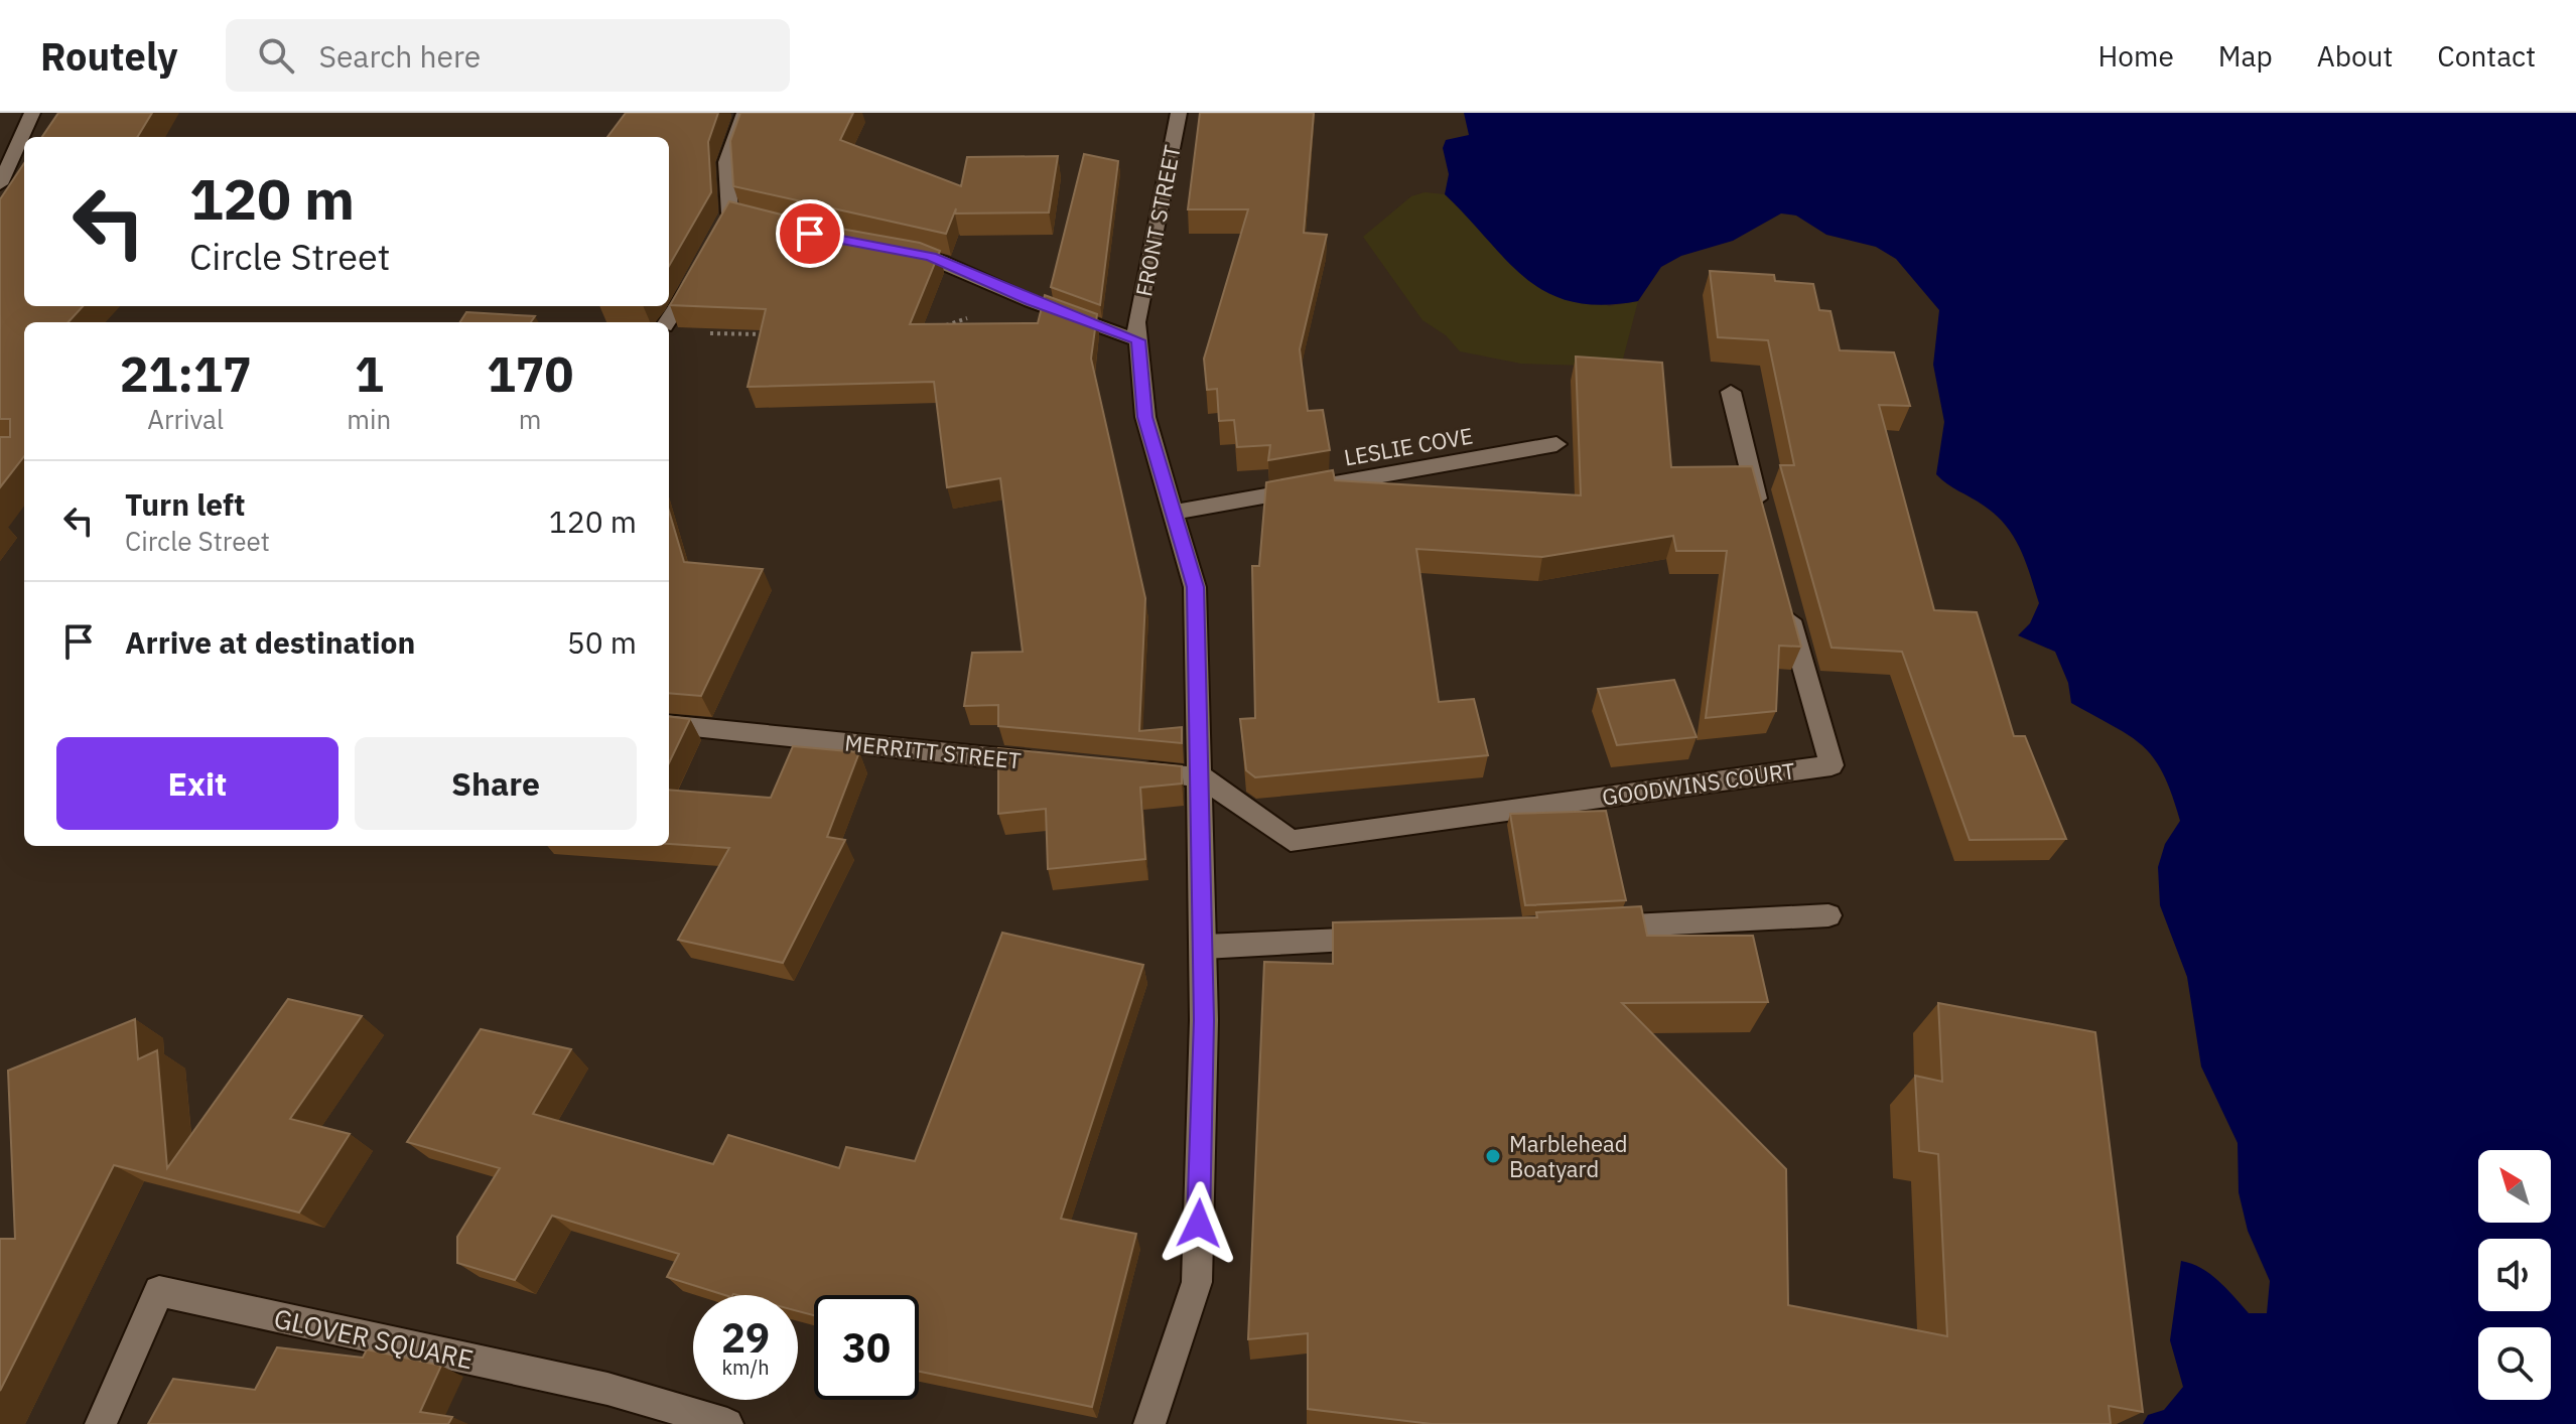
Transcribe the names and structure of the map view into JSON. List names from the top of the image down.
{
  "streets": {
    "street": [
      "FRONT STREET",
      "LESLIE COVE",
      "MERRITT STREET",
      "GOODWINS COURT",
      "GLOVER SQUARE"
    ]
  },
  "crossings": [
    ["FRONT STREET", "LESLIE COVE"],
    ["FRONT STREET", "GOODWINS COURT"]
  ],
  "places": ["Marblehead Boatyard"],
  "north": "top left",
  "page": {
    "header": "Routely",
    "search": "Search here",
    "nav": [
      "Home",
      "Map",
      "About",
      "Contact"
    ],
    "turn": ["120 m", "Circle Street"],
    "eta": [
      "21:17",
      "Arrival",
      "1",
      "min",
      "170",
      "m"
    ],
    "list": [
      {
        "name": "Turn left",
        "note": "Circle Street",
        "value": "120 m"
      },
      {
        "name": "Arrive at destination",
        "value": "50 m"
      }
    ],
    "buttons": ["Exit", "Share"],
    "speed": "29 km/h",
    "limit": "30"
  }
}
